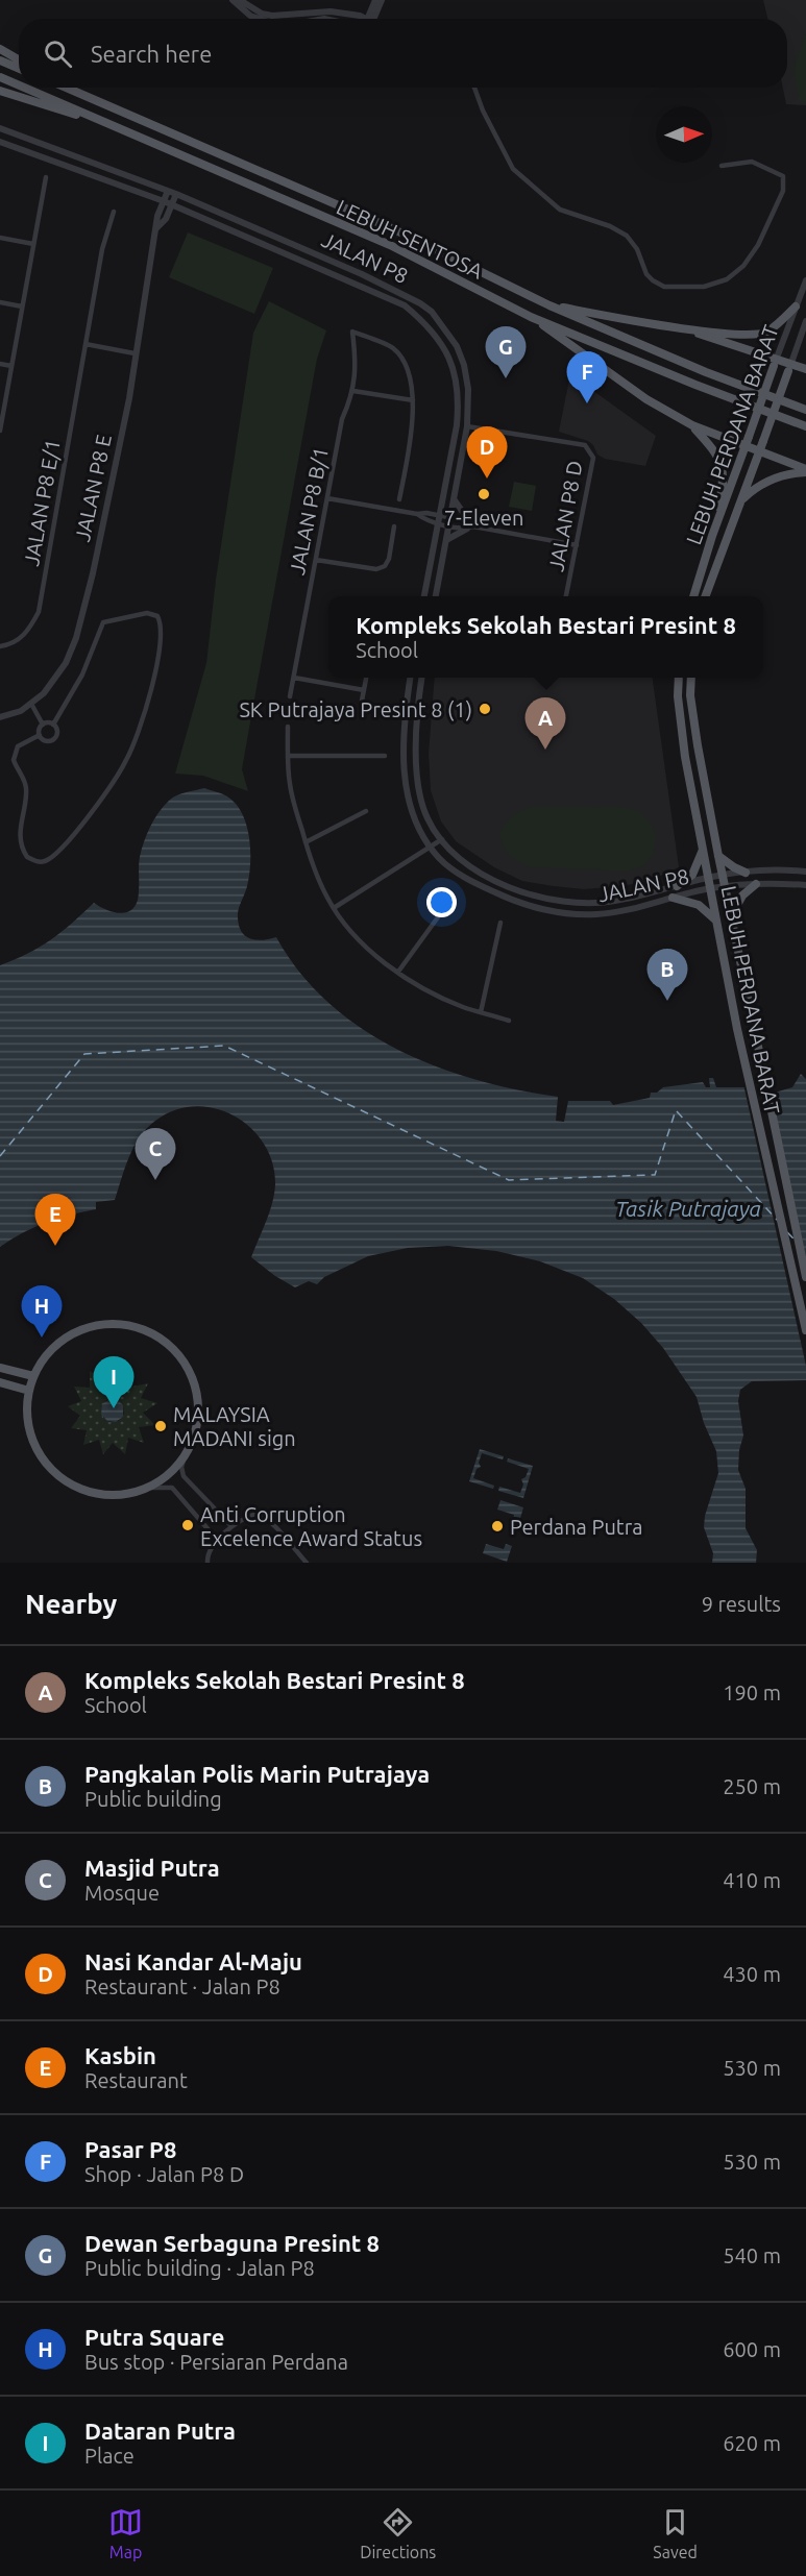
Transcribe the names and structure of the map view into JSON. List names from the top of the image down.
{
  "streets": {
    "main road": ["LEBUH SENTOSA", "LEBUH PERDANA BARAT"],
    "street": [
      "JALAN P8",
      "JALAN P8 E",
      "JALAN P8 E/1",
      "JALAN P8 B/1",
      "JALAN P8 D"
    ]
  },
  "crossings": [
    ["JALAN P8", "LEBUH PERDANA BARAT"],
    ["JALAN P8", "JALAN P8 E"],
    ["JALAN P8", "JALAN P8 D"]
  ],
  "water": ["Tasik Putrajaya"],
  "places": [
    "7-Eleven",
    "SK Putrajaya Presint 8 (1)",
    "MALAYSIA MADANI sign",
    "Anti Corruption Excelence Award Status",
    "Perdana Putra"
  ],
  "north": "right",
  "page": {
    "search": "Search here",
    "pins": [
      "G",
      "F",
      "D",
      "A",
      "B",
      "C",
      "E",
      "H",
      "I"
    ],
    "popup": ["Kompleks Sekolah Bestari Presint 8", "School"],
    "heading": ["Nearby", "9 results"],
    "list": [
      {
        "mark": "A",
        "name": "Kompleks Sekolah Bestari Presint 8",
        "note": "School",
        "value": "190 m"
      },
      {
        "mark": "B",
        "name": "Pangkalan Polis Marin Putrajaya",
        "note": "Public building",
        "value": "250 m"
      },
      {
        "mark": "C",
        "name": "Masjid Putra",
        "note": "Mosque",
        "value": "410 m"
      },
      {
        "mark": "D",
        "name": "Nasi Kandar Al-Maju",
        "note": "Restaurant · Jalan P8",
        "value": "430 m"
      },
      {
        "mark": "E",
        "name": "Kasbin",
        "note": "Restaurant",
        "value": "530 m"
      },
      {
        "mark": "F",
        "name": "Pasar P8",
        "note": "Shop · Jalan P8 D",
        "value": "530 m"
      },
      {
        "mark": "G",
        "name": "Dewan Serbaguna Presint 8",
        "note": "Public building · Jalan P8",
        "value": "540 m"
      },
      {
        "mark": "H",
        "name": "Putra Square",
        "note": "Bus stop · Persiaran Perdana",
        "value": "600 m"
      },
      {
        "mark": "I",
        "name": "Dataran Putra",
        "note": "Place",
        "value": "620 m"
      }
    ],
    "nav": ["Map", "Directions", "Saved"]
  }
}
